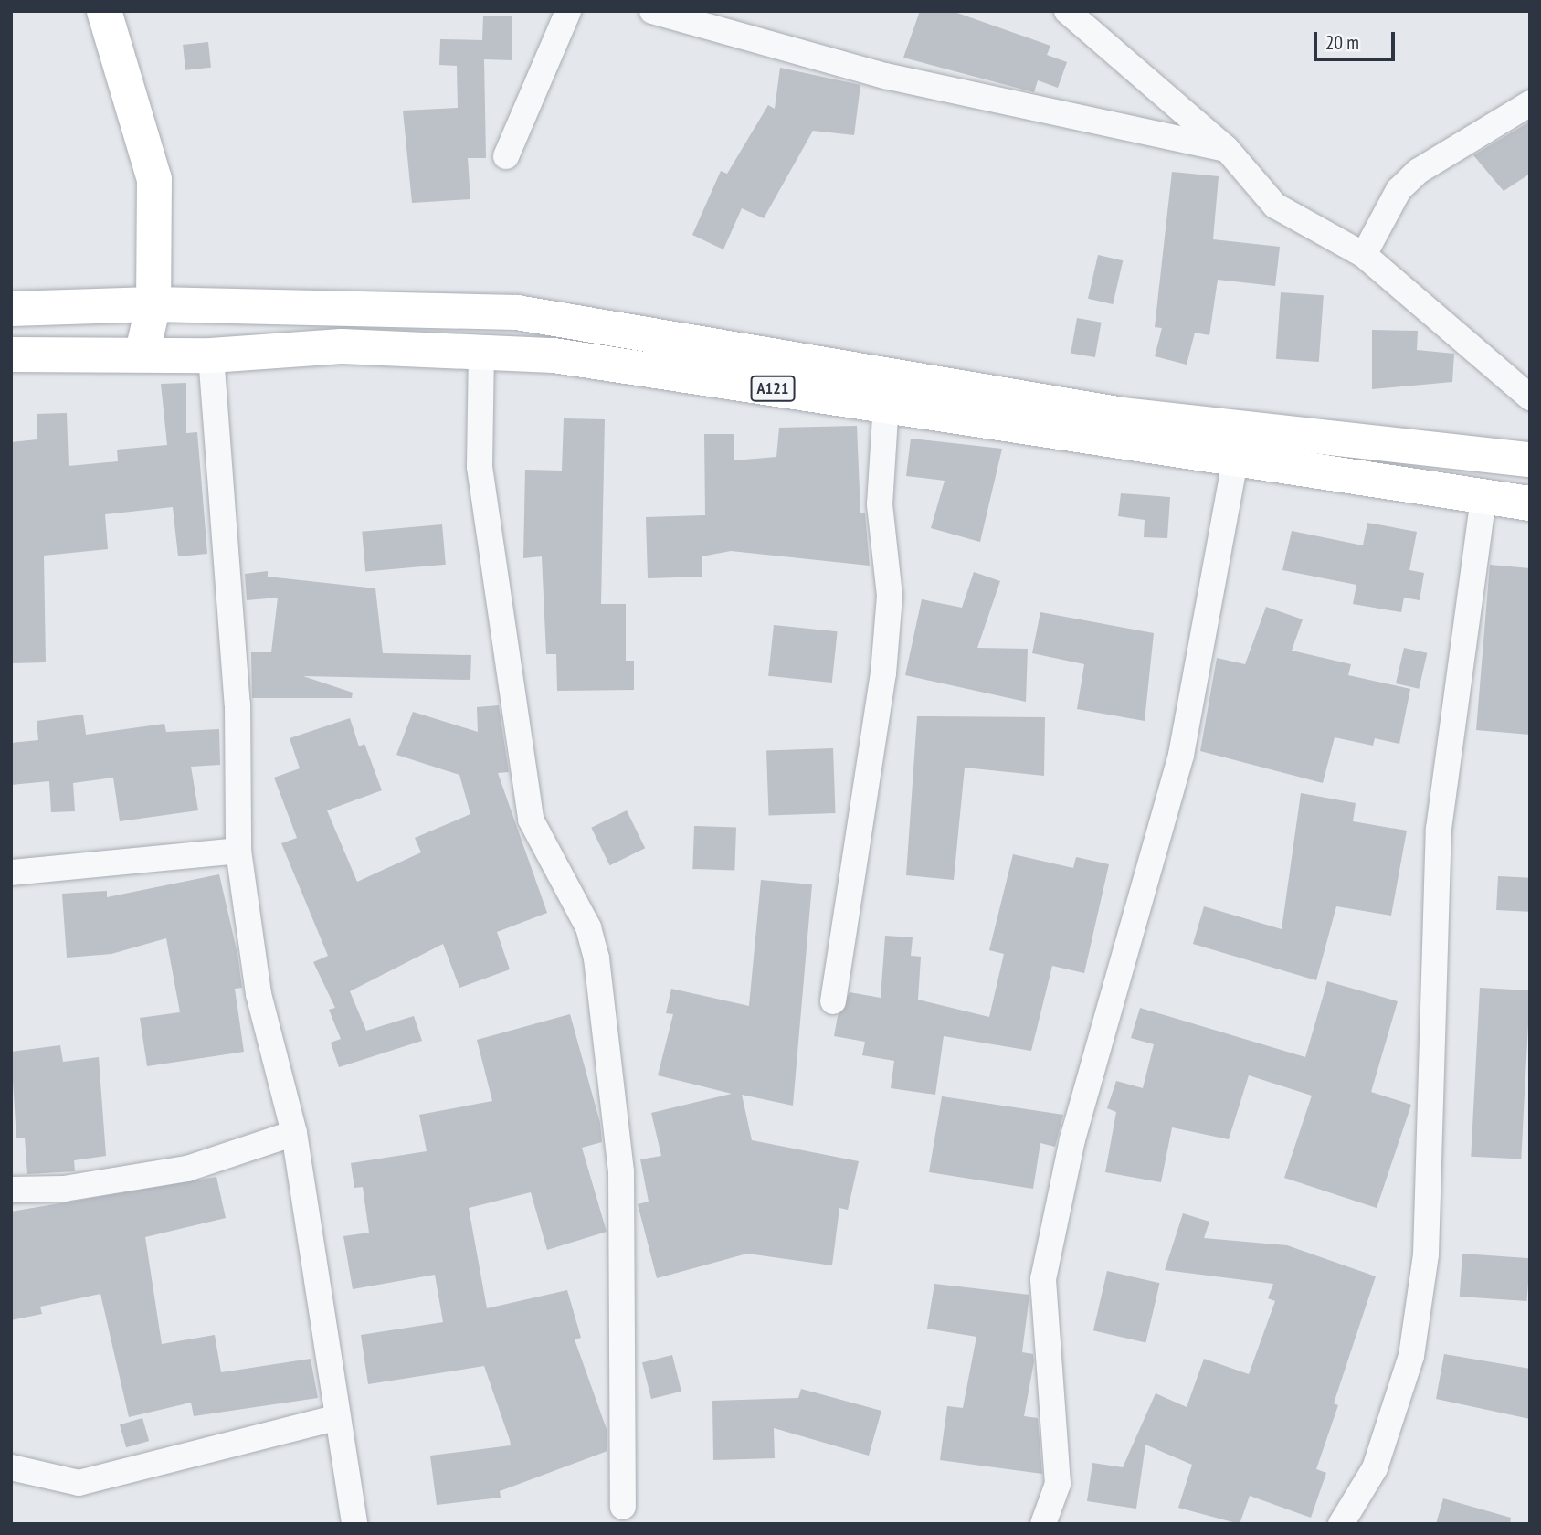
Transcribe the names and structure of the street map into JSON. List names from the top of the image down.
{
  "streets": {
    "main road": ["A121"]
  },
  "scale_bar": "20 m"
}
